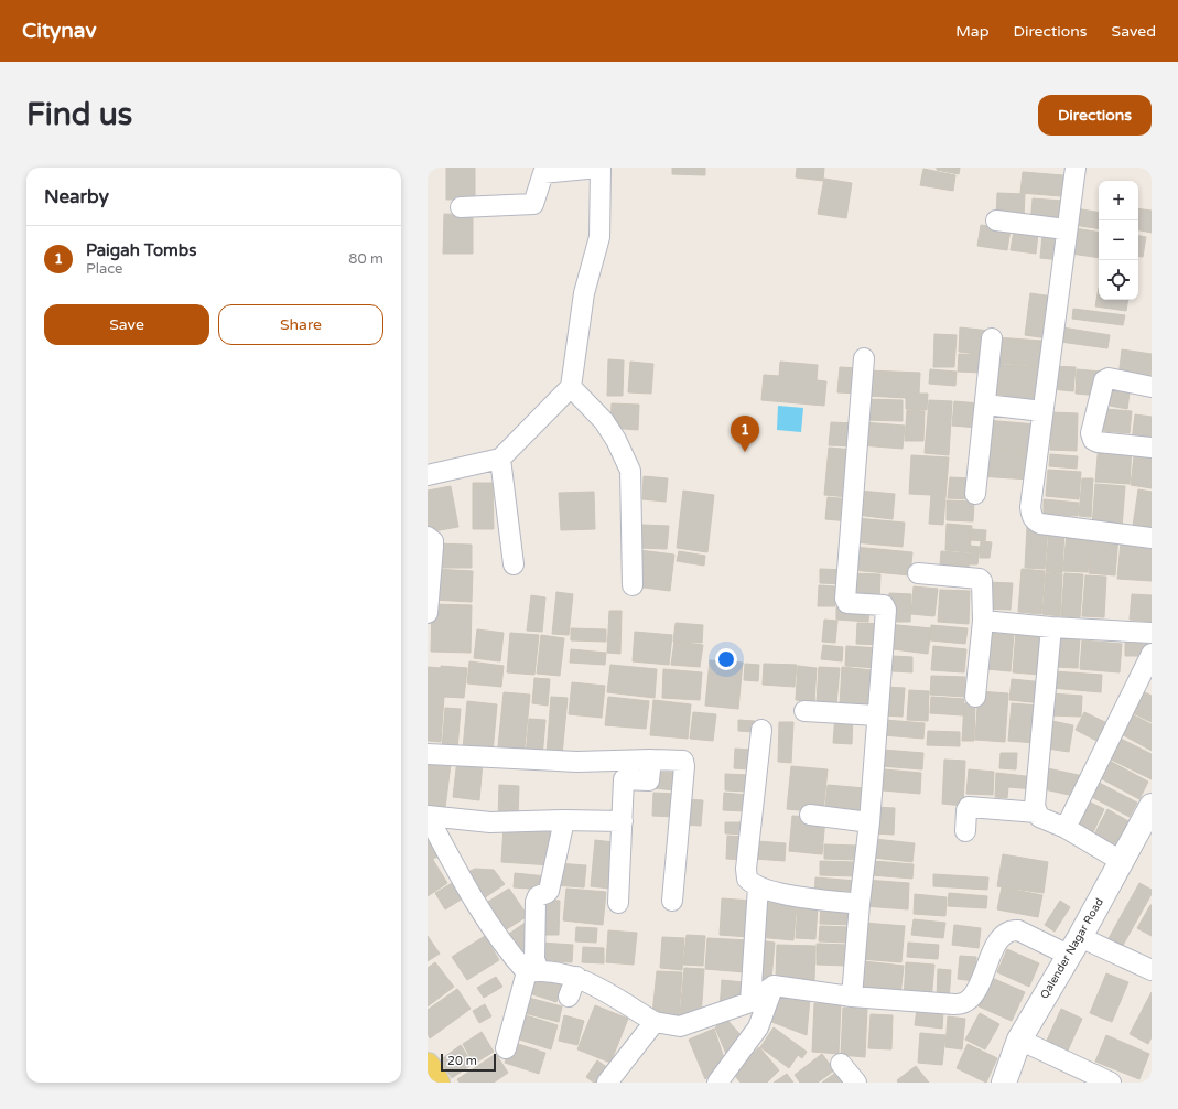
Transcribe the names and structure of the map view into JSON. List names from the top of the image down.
{
  "streets": {
    "street": ["Qalender Nagar Road"]
  },
  "scale_bar": "20 m",
  "page": {
    "header": "Citynav",
    "nav": ["Map", "Directions", "Saved"],
    "buttons": [
      "Directions",
      ["Save", "Share"]
    ],
    "title": "Find us",
    "heading": "Nearby",
    "map_buttons": ["+", "−"],
    "list": [
      {
        "mark": "1",
        "name": "Paigah Tombs",
        "note": "Place",
        "value": "80 m"
      }
    ],
    "pins": "1",
    "scale": "20 m"
  }
}
